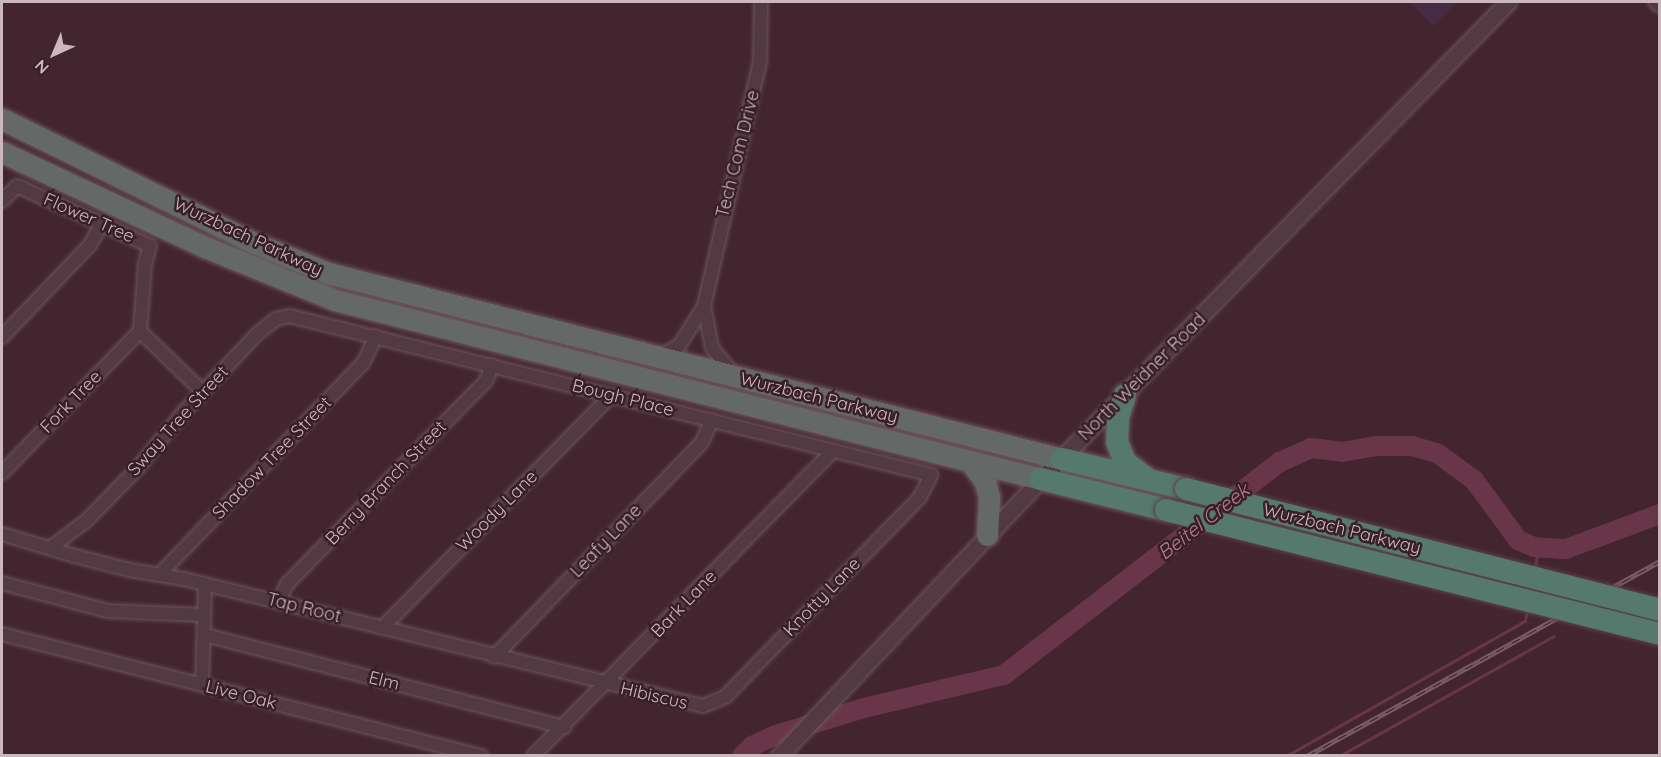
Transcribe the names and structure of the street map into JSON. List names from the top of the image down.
{
  "streets": {
    "highway": ["Wurzbach Parkway"],
    "street": [
      "Tech Com Drive",
      "Flower Tree",
      "North Weidner Road",
      "Bough Place",
      "Fork Tree",
      "Sway Tree Street",
      "Shadow Tree Street",
      "Berry Branch Street",
      "Woody Lane",
      "Leafy Lane",
      "Knotty Lane",
      "Bark Lane",
      "Tap Root",
      "Elm",
      "Live Oak",
      "Hibiscus"
    ]
  },
  "crossings": [
    ["Tech Com Drive", "Wurzbach Parkway"],
    ["Flower Tree", "Fork Tree"],
    ["Wurzbach Parkway", "North Weidner Road"],
    ["Bough Place", "Sway Tree Street"],
    ["Bough Place", "Shadow Tree Street"],
    ["Bough Place", "Berry Branch Street"],
    ["Bough Place", "Woody Lane"],
    ["Bough Place", "Leafy Lane"],
    ["Bough Place", "Knotty Lane"],
    ["Bough Place", "Bark Lane"],
    ["Sway Tree Street", "Tap Root"],
    ["Shadow Tree Street", "Tap Root"],
    ["Berry Branch Street", "Tap Root"],
    ["Woody Lane", "Tap Root"],
    ["Leafy Lane", "Tap Root"],
    ["Knotty Lane", "Hibiscus"],
    ["Bark Lane", "Tap Root"],
    ["Bark Lane", "Elm"],
    ["Bark Lane", "Hibiscus"],
    ["Tap Root", "Hibiscus"]
  ],
  "water": ["Beitel Creek"],
  "north": "bottom left"
}
